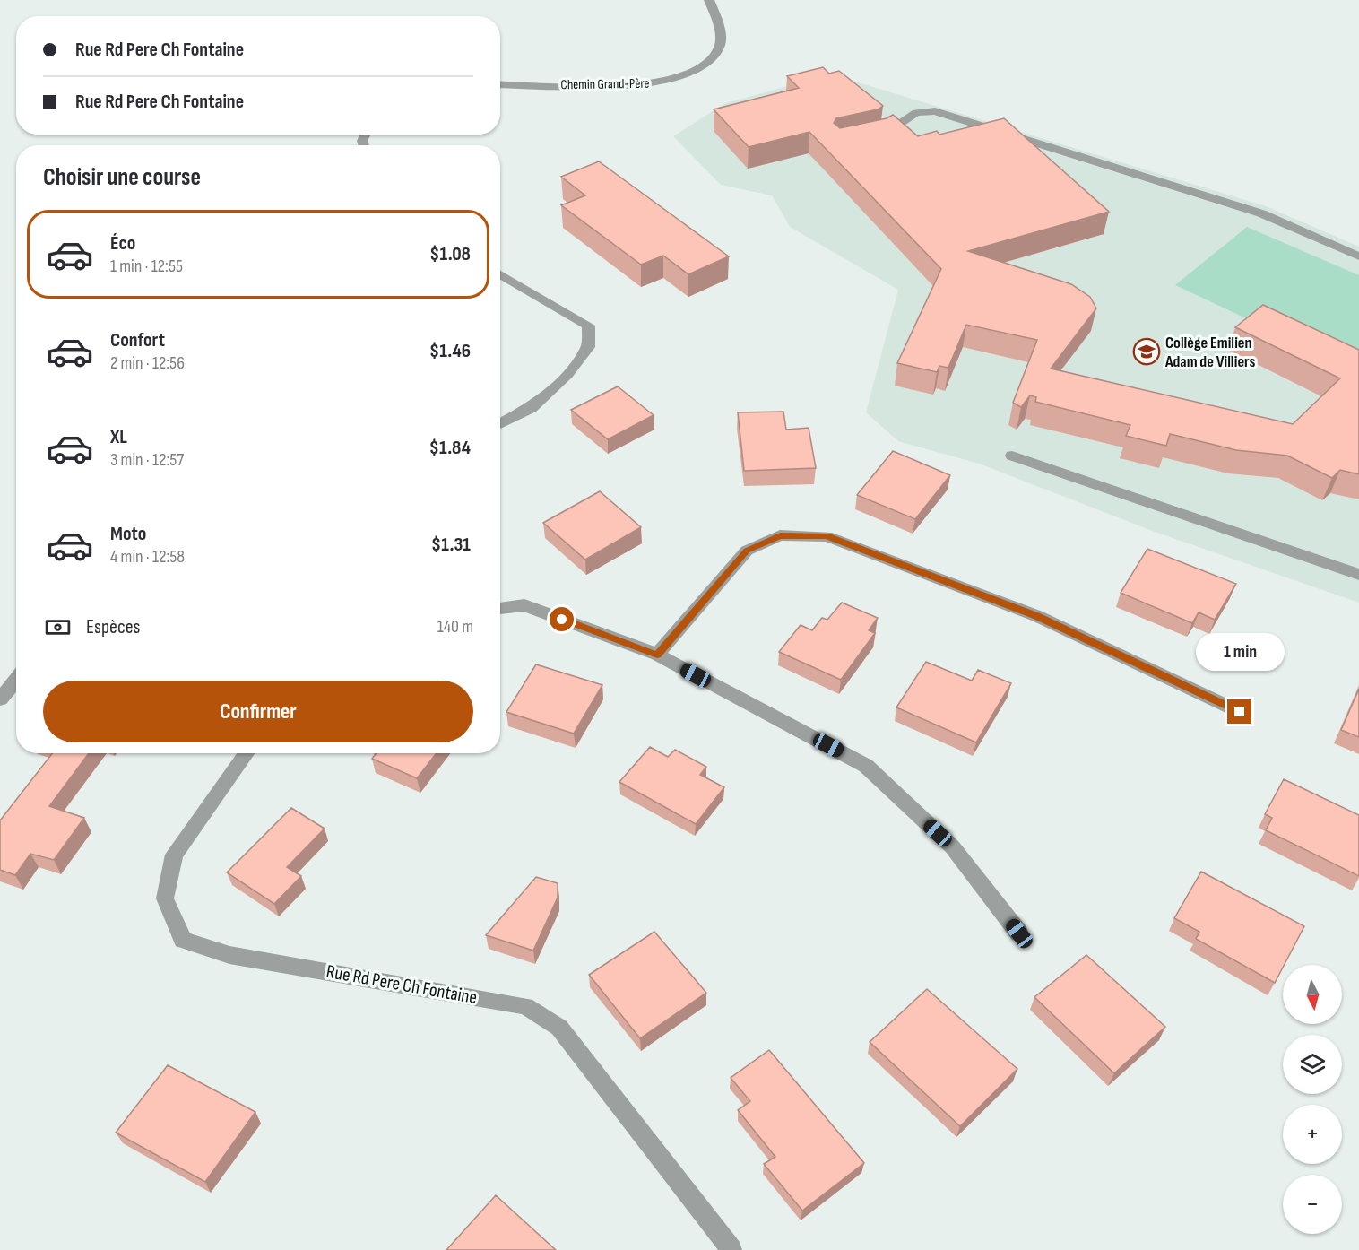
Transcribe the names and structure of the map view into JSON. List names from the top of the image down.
{
  "streets": {
    "street": ["Chemin Grand-Père", "Rue Rd Pere Ch Fontaine"]
  },
  "places": {
    "school or university": ["Collège Emilien Adam de Villiers"]
  },
  "north": "bottom",
  "page": {
    "banner": ["Rue Rd Pere Ch Fontaine", "Rue Rd Pere Ch Fontaine"],
    "heading": "Choisir une course",
    "list": [
      {
        "name": "Éco",
        "note": "1 min · 12:55",
        "value": "$1.08"
      },
      {
        "name": "Confort",
        "note": "2 min · 12:56",
        "value": "$1.46"
      },
      {
        "name": "XL",
        "note": "3 min · 12:57",
        "value": "$1.84"
      },
      {
        "name": "Moto",
        "note": "4 min · 12:58",
        "value": "$1.31"
      }
    ],
    "pay": ["Espèces", "140 m"],
    "bubble": "1 min",
    "buttons": "Confirmer",
    "map_buttons": ["+", "−"]
  }
}
